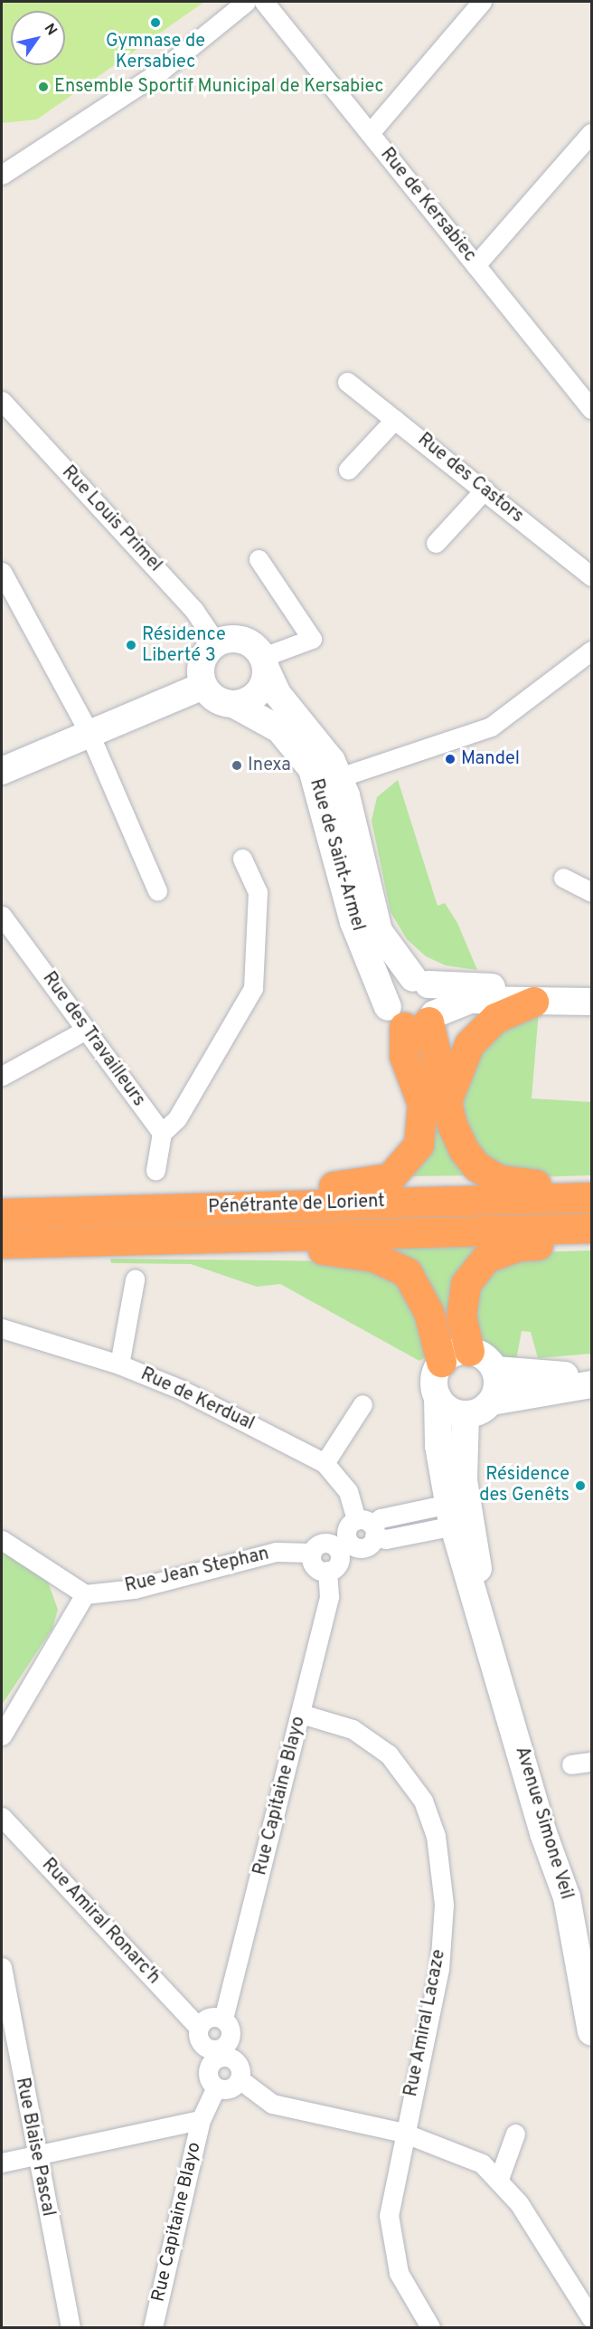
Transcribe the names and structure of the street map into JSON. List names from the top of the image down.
{
  "streets": {
    "highway": ["Pénétrante de Lorient"],
    "street": [
      "Rue de Kersabiec",
      "Rue des Castors",
      "Rue Louis Primel",
      "Rue de Saint-Armel",
      "Rue des Travailleurs",
      "Rue de Kerdual",
      "Rue Jean Stephan",
      "Rue Capitaine Blayo",
      "Avenue Simone Veil",
      "Rue Amiral Ronarc'h",
      "Rue Amiral Lacaze",
      "Rue Blaise Pascal"
    ]
  },
  "crossings": [
    ["Rue Louis Primel", "Rue de Saint-Armel"],
    ["Rue Capitaine Blayo", "Rue Amiral Lacaze"]
  ],
  "places": [
    "Gymnase de Kersabiec",
    "Ensemble Sportif Municipal de Kersabiec",
    "Résidence Liberté 3",
    "Mandel",
    "Inexa",
    "Résidence des Genêts"
  ],
  "north": "top right"
}
